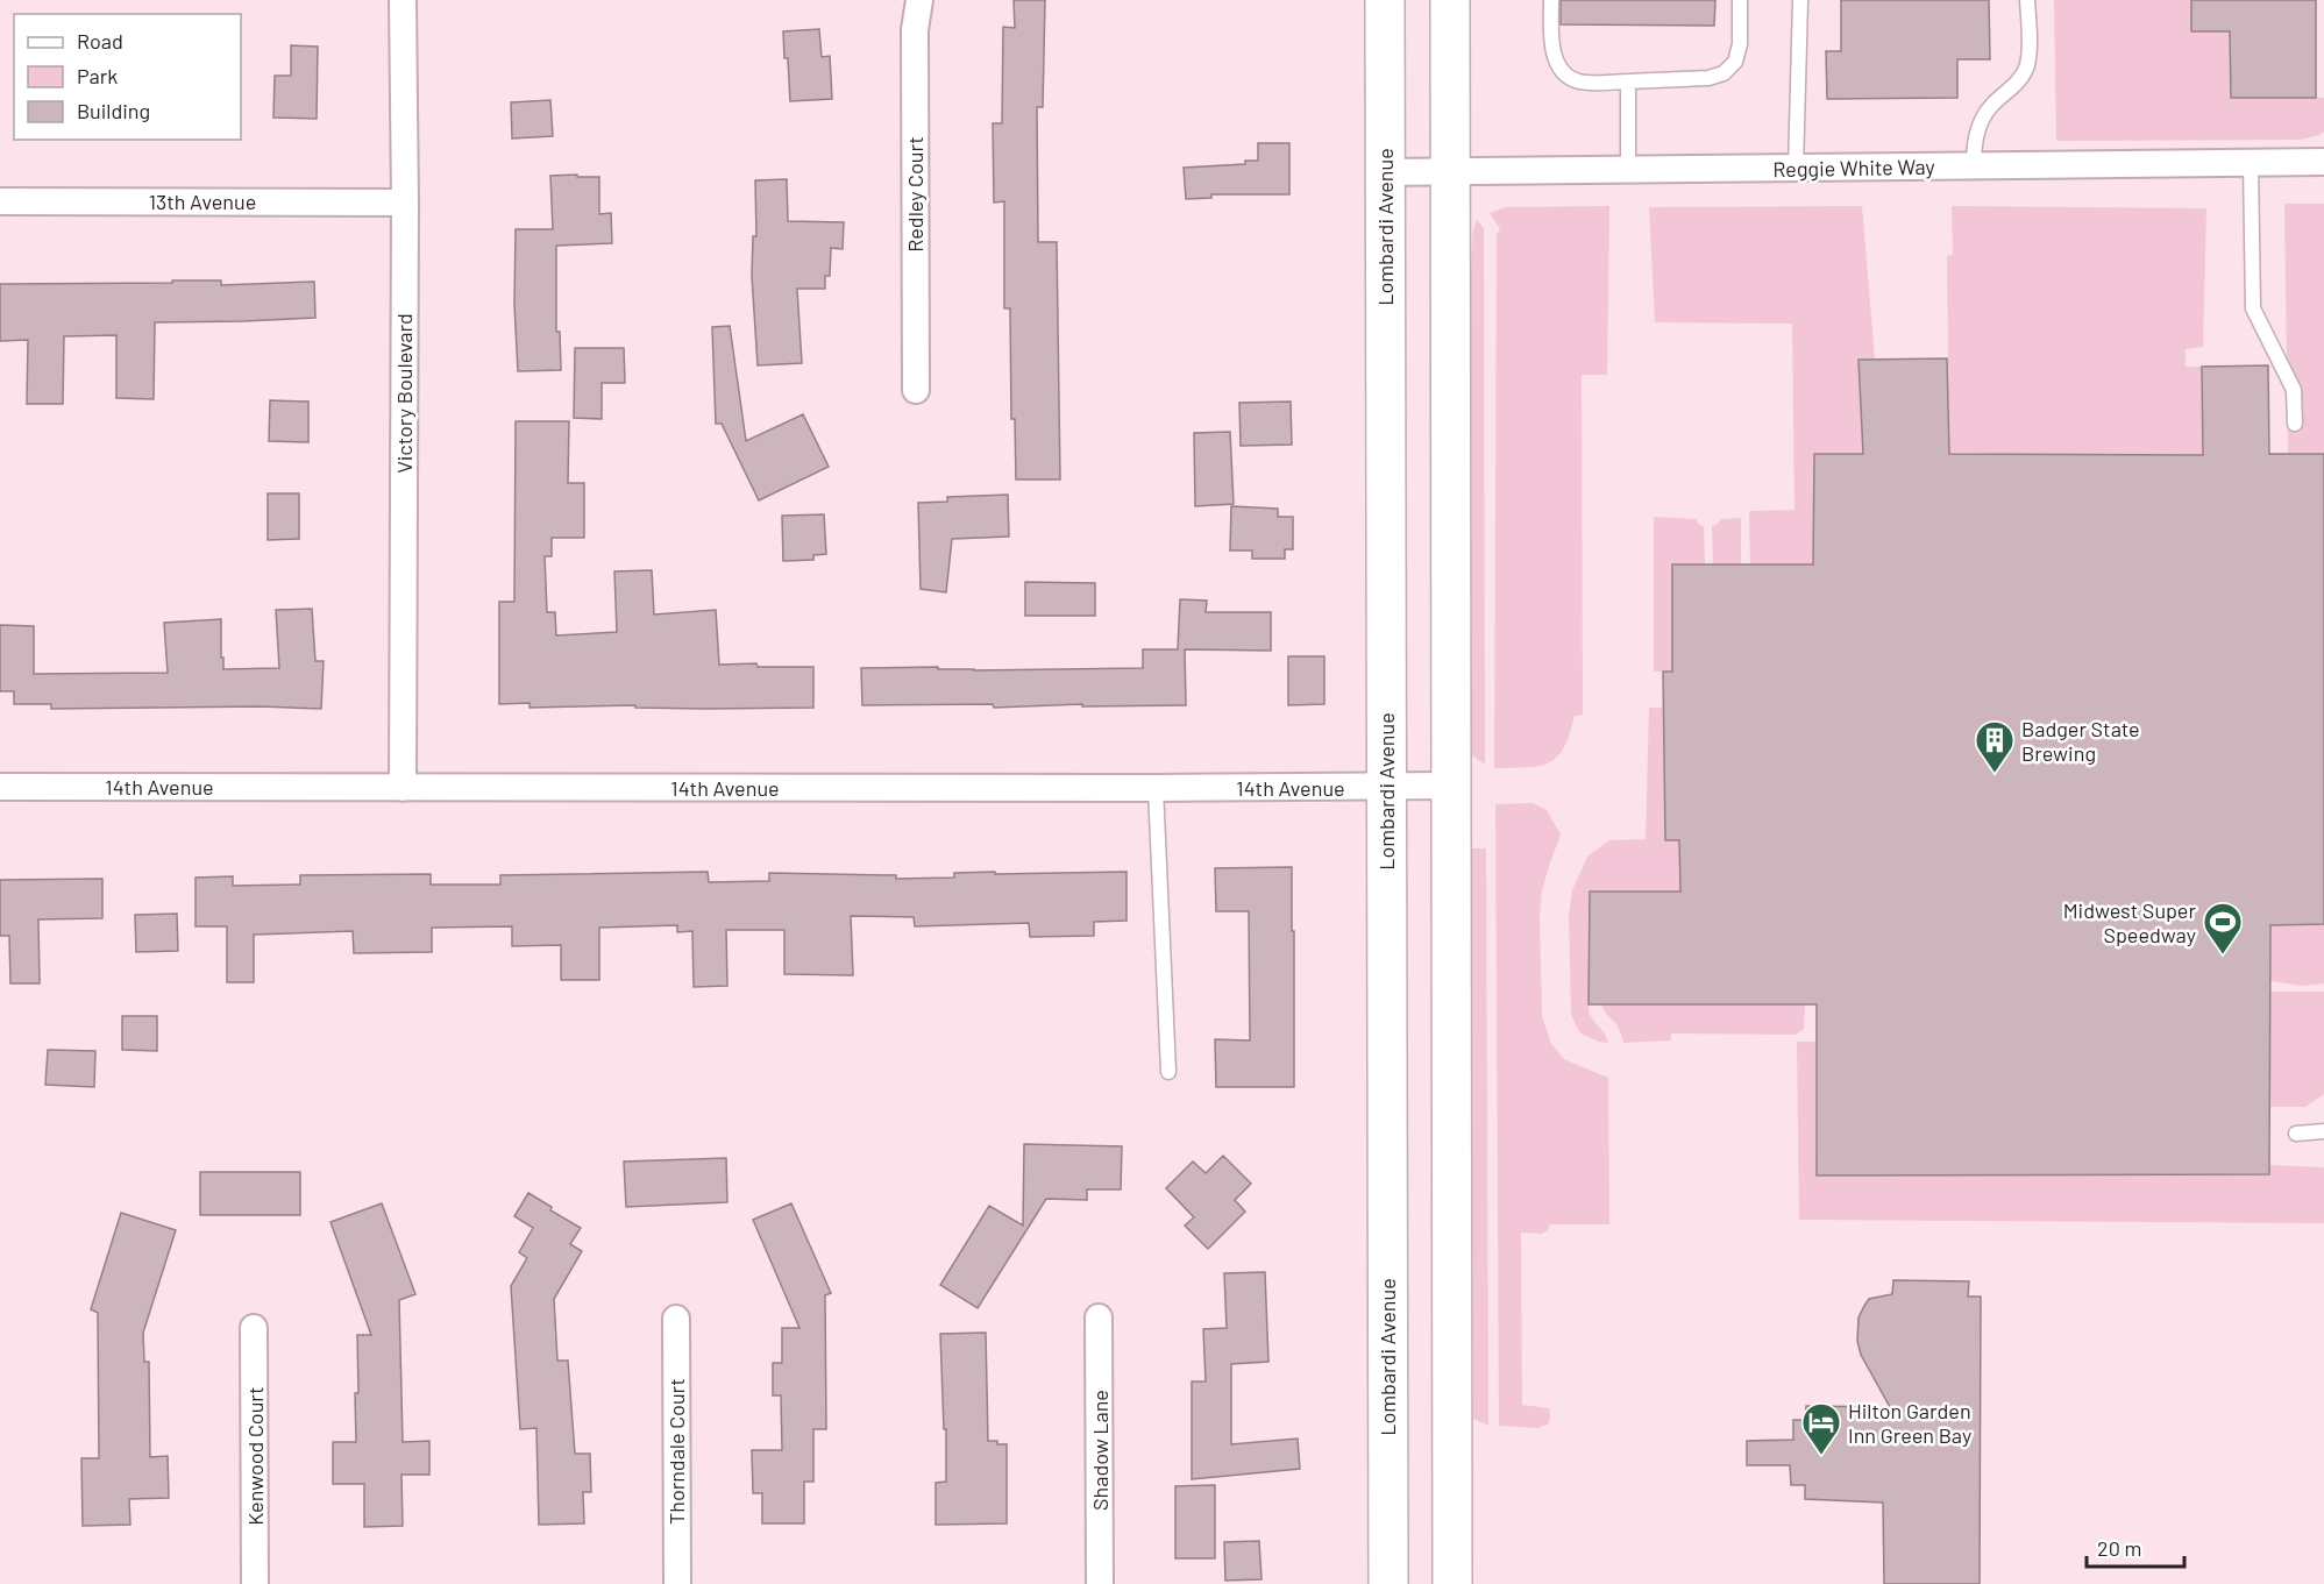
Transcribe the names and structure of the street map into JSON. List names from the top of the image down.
{
  "streets": {
    "main road": ["Lombardi Avenue"],
    "street": [
      "Reggie White Way",
      "Redley Court",
      "13th Avenue",
      "Victory Boulevard",
      "14th Avenue",
      "Shadow Lane",
      "Thorndale Court",
      "Kenwood Court"
    ]
  },
  "crossings": [
    ["Reggie White Way", "Lombardi Avenue"],
    ["13th Avenue", "Victory Boulevard"],
    ["Lombardi Avenue", "14th Avenue"],
    ["Victory Boulevard", "14th Avenue"]
  ],
  "places": {
    "building": ["Badger State Brewing"],
    "sports": ["Midwest Super Speedway"],
    "hotel": ["Hilton Garden Inn Green Bay"]
  },
  "legend": ["Road", "Park", "Building"],
  "scale_bar": "20 m"
}
